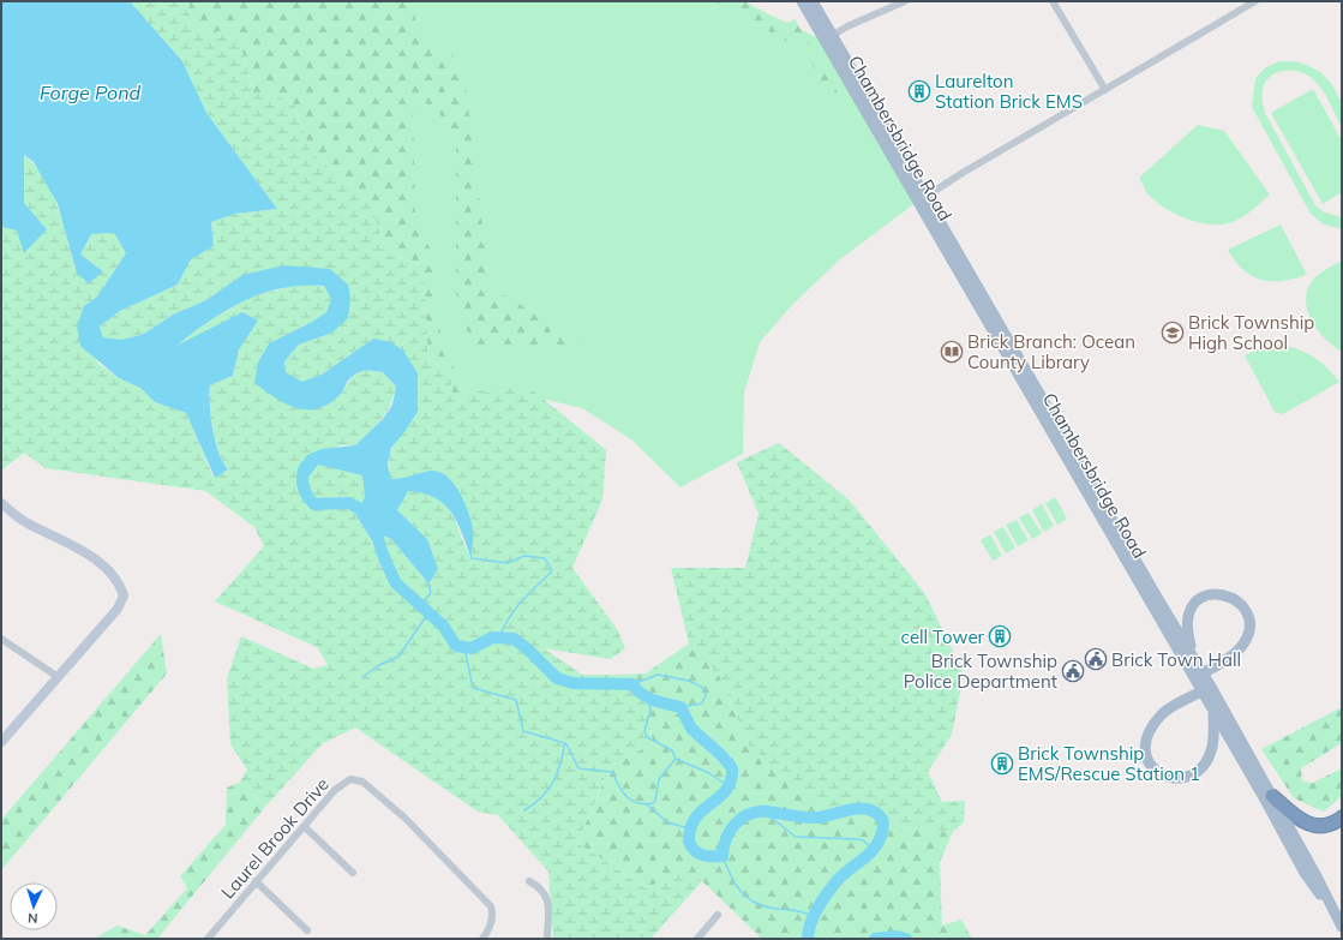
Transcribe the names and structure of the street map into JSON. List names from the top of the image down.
{
  "streets": {
    "main road": ["Chambersbridge Road"],
    "street": ["Laurel Brook Drive"]
  },
  "water": ["Forge Pond"],
  "places": {
    "building": ["Laurelton Station Brick EMS", "cell Tower", "Brick Township EMS/Rescue Station 1"],
    "school or university": ["Brick Township High School"],
    "library": ["Brick Branch: Ocean County Library"],
    "public building": ["Brick Town Hall", "Brick Township Police Department"]
  },
  "north": "bottom"
}
